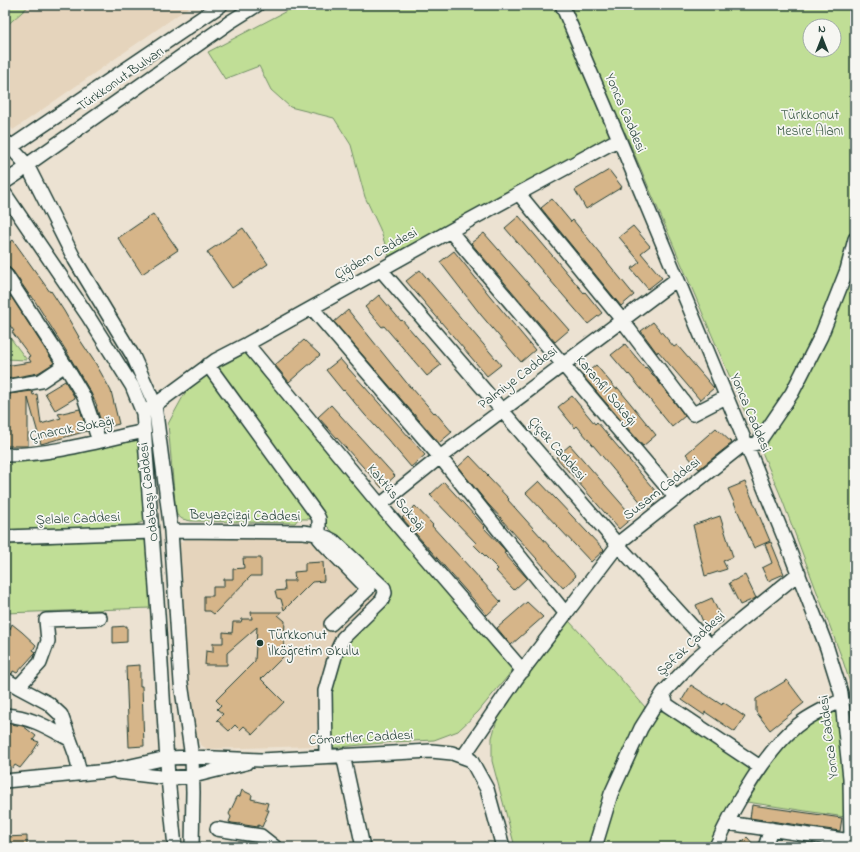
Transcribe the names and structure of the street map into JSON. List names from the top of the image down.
{
  "streets": {
    "street": [
      "Türkkonut Bulvarı",
      "Yonca Caddesi",
      "Çiğdem Caddesi",
      "Palmiye Caddesi",
      "Karanfil Sokağı",
      "Çınarcık Sokağı",
      "Çiçek Caddesi",
      "Susam Caddesi",
      "Odabaşı Caddesi",
      "Kaktüs Sokağı",
      "Beyazçizgi Caddesi",
      "Şelale Caddesi",
      "Şafak Caddesi",
      "Cömertler Caddesi"
    ]
  },
  "crossings": [
    ["Türkkonut Bulvarı", "Odabaşı Caddesi"],
    ["Yonca Caddesi", "Çiğdem Caddesi"],
    ["Yonca Caddesi", "Palmiye Caddesi"],
    ["Yonca Caddesi", "Susam Caddesi"],
    ["Yonca Caddesi", "Şafak Caddesi"],
    ["Çiğdem Caddesi", "Karanfil Sokağı"],
    ["Çiğdem Caddesi", "Çiçek Caddesi"],
    ["Çiğdem Caddesi", "Odabaşı Caddesi"],
    ["Çiğdem Caddesi", "Kaktüs Sokağı"],
    ["Palmiye Caddesi", "Karanfil Sokağı"],
    ["Palmiye Caddesi", "Çiçek Caddesi"],
    ["Palmiye Caddesi", "Kaktüs Sokağı"],
    ["Karanfil Sokağı", "Susam Caddesi"],
    ["Çınarcık Sokağı", "Odabaşı Caddesi"],
    ["Çiçek Caddesi", "Susam Caddesi"],
    ["Çiçek Caddesi", "Şafak Caddesi"],
    ["Susam Caddesi", "Kaktüs Sokağı"],
    ["Susam Caddesi", "Cömertler Caddesi"],
    ["Odabaşı Caddesi", "Beyazçizgi Caddesi"],
    ["Odabaşı Caddesi", "Şelale Caddesi"],
    ["Odabaşı Caddesi", "Cömertler Caddesi"]
  ],
  "parks": ["Türkkonut Mesire Alanı"],
  "places": ["Türkkonut İlköğretim Okulu"],
  "north": "top"
}
